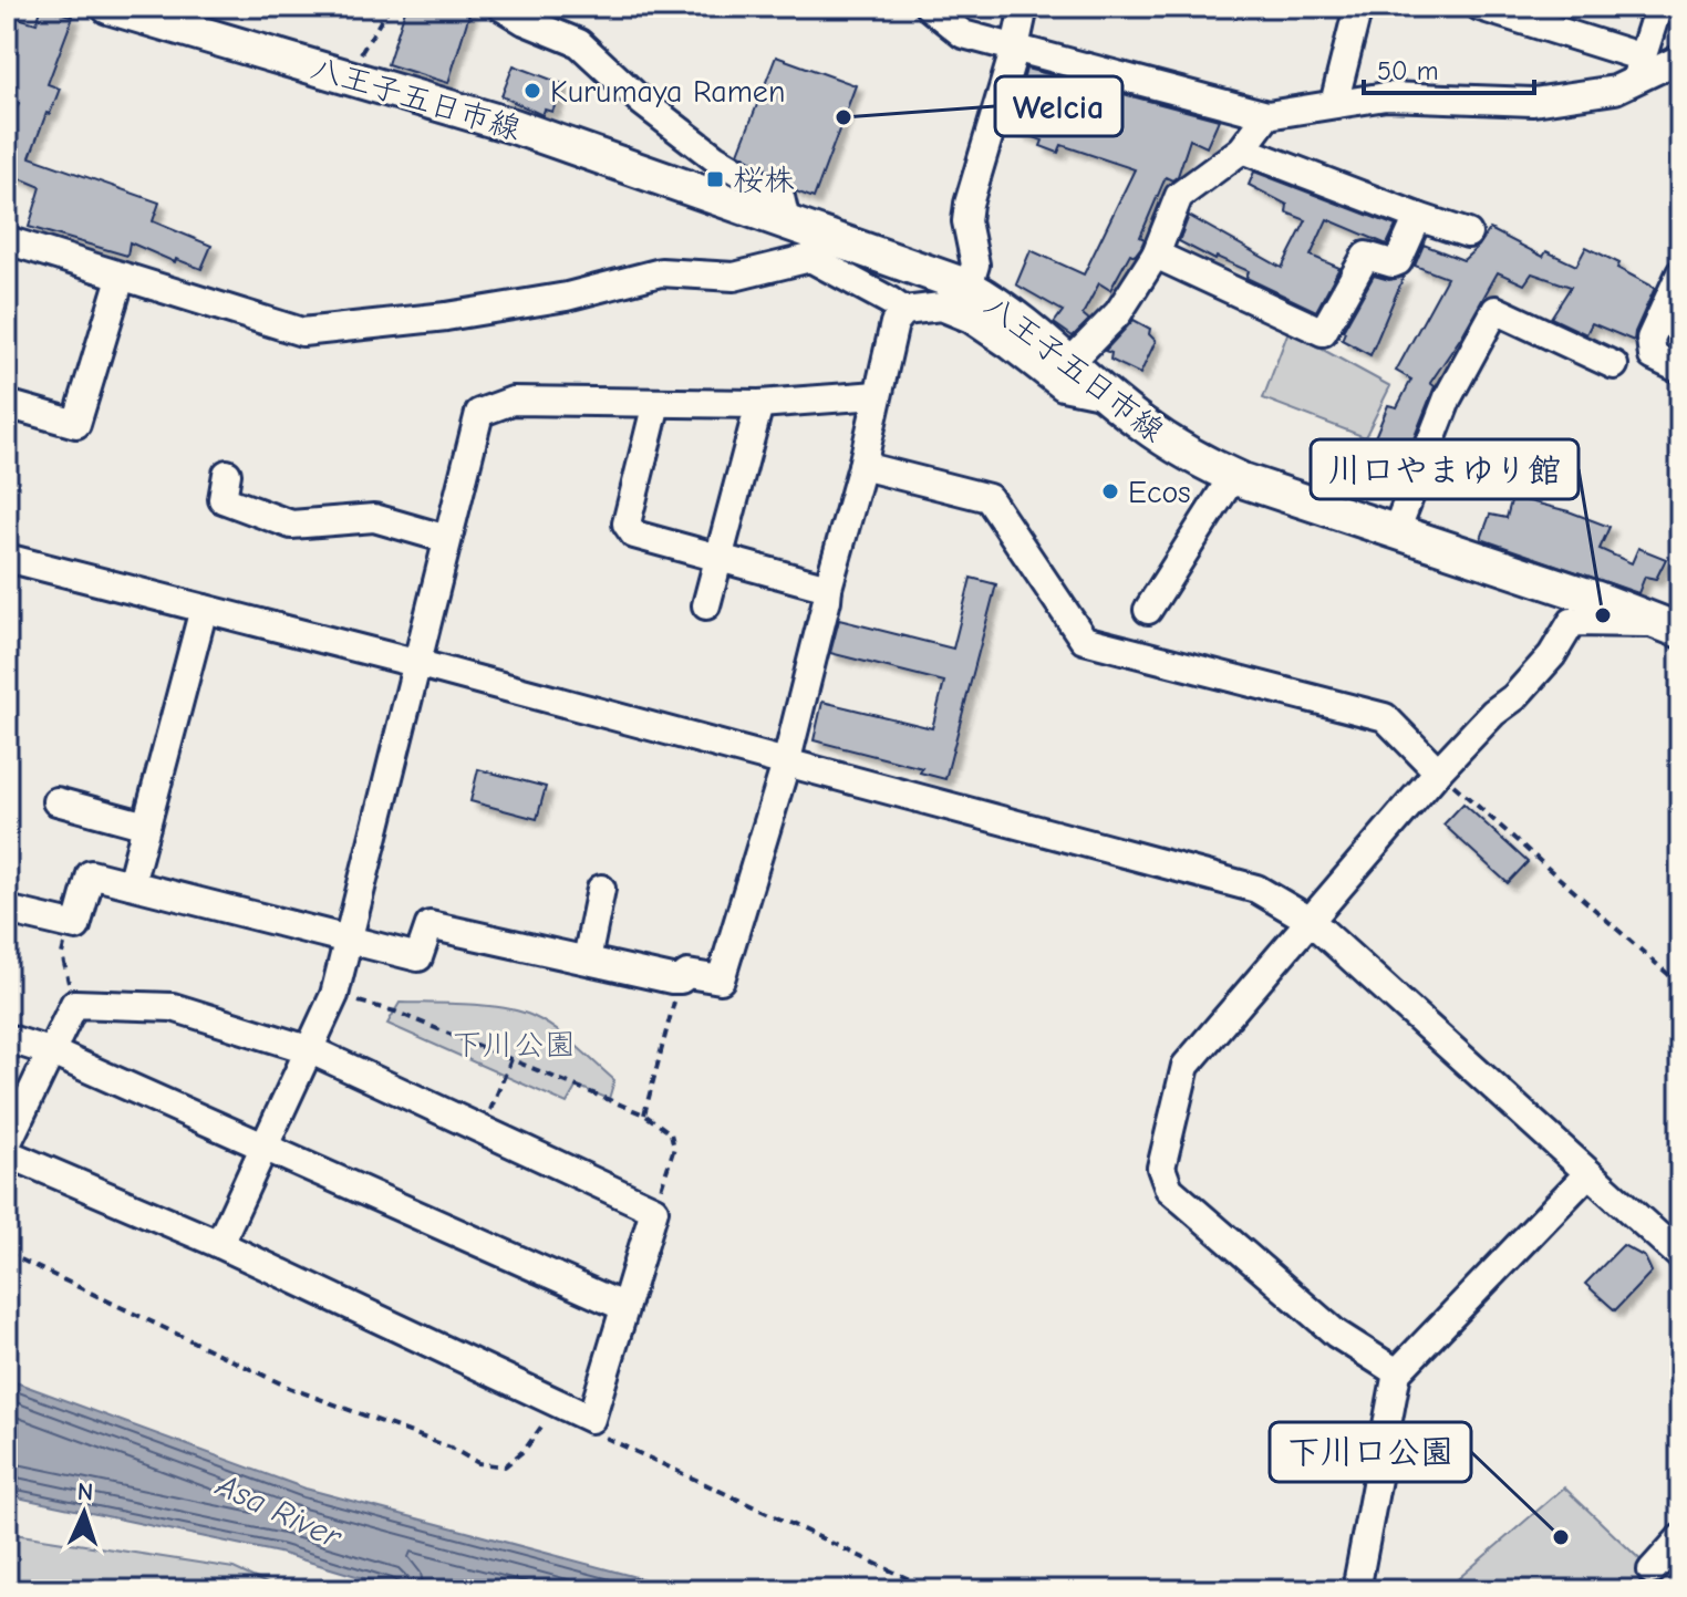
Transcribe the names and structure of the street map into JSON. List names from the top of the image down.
{
  "streets": {
    "main road": ["八王子五日市線"]
  },
  "water": ["Asa River"],
  "parks": ["下川公園"],
  "places": {
    "other": [
      "Kurumaya Ramen",
      "Welcia",
      "Ecos",
      "川口やまゆり館",
      "下川口公園"
    ],
    "transit": ["桜株"]
  },
  "scale_bar": "50 m",
  "north": "top"
}
